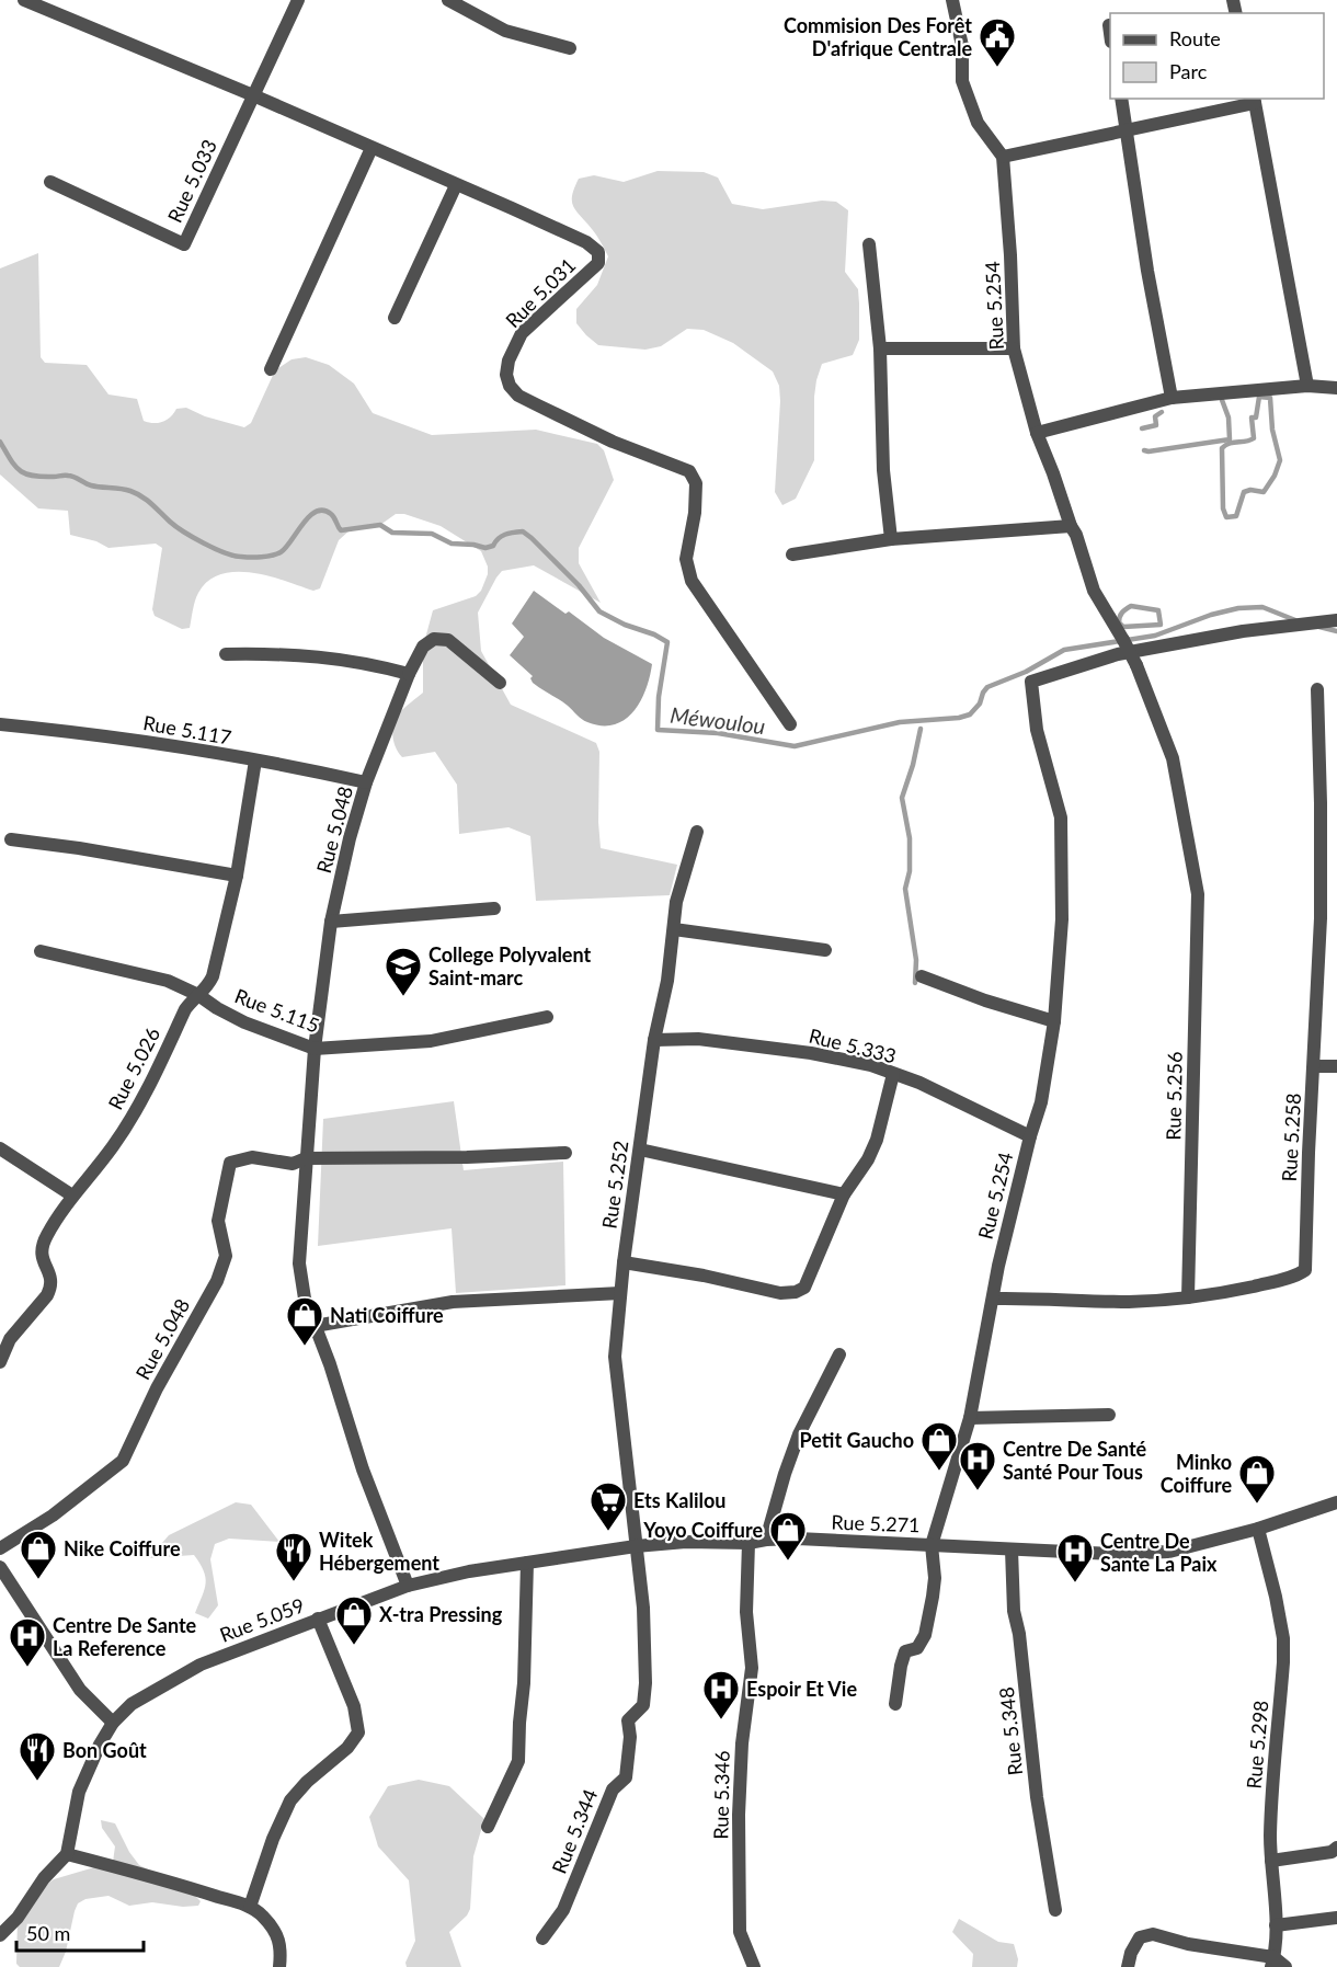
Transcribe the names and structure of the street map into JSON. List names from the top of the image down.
{
  "streets": {
    "street": [
      "Rue 5.033",
      "Rue 5.031",
      "Rue 5.254",
      "Rue 5.117",
      "Rue 5.048",
      "Rue 5.115",
      "Rue 5.333",
      "Rue 5.026",
      "Rue 5.256",
      "Rue 5.258",
      "Rue 5.252",
      "Rue 5.271",
      "Rue 5.059",
      "Rue 5.348",
      "Rue 5.298",
      "Rue 5.346",
      "Rue 5.344"
    ]
  },
  "crossings": [
    ["Rue 5.033", "Rue 5.031"],
    ["Rue 5.254", "Rue 5.333"],
    ["Rue 5.254", "Rue 5.256"],
    ["Rue 5.254", "Rue 5.258"],
    ["Rue 5.254", "Rue 5.271"],
    ["Rue 5.117", "Rue 5.048"],
    ["Rue 5.117", "Rue 5.026"],
    ["Rue 5.048", "Rue 5.115"],
    ["Rue 5.048", "Rue 5.271"],
    ["Rue 5.048", "Rue 5.059"],
    ["Rue 5.115", "Rue 5.026"],
    ["Rue 5.333", "Rue 5.252"],
    ["Rue 5.256", "Rue 5.258"],
    ["Rue 5.252", "Rue 5.271"],
    ["Rue 5.252", "Rue 5.344"],
    ["Rue 5.271", "Rue 5.059"],
    ["Rue 5.271", "Rue 5.348"],
    ["Rue 5.271", "Rue 5.298"],
    ["Rue 5.271", "Rue 5.346"],
    ["Rue 5.271", "Rue 5.344"]
  ],
  "water": ["Méwoulou"],
  "places": {
    "public building": ["Commision Des Forêt D'afrique Centrale"],
    "school or university": ["College Polyvalent Saint-marc"],
    "shop": [
      "Nati Coiffure",
      "Petit Gaucho",
      "Minko Coiffure",
      "Yoyo Coiffure",
      "Nike Coiffure",
      "X-tra Pressing"
    ],
    "hospital": [
      "Centre De Santé Santé Pour Tous",
      "Centre De Sante La Paix",
      "Centre De Sante La Reference",
      "Espoir Et Vie"
    ],
    "supermarket": ["Ets Kalilou"],
    "restaurant": ["Witek Hébergement", "Bon Goût"]
  },
  "legend": ["Route", "Parc"],
  "scale_bar": "50 m"
}
